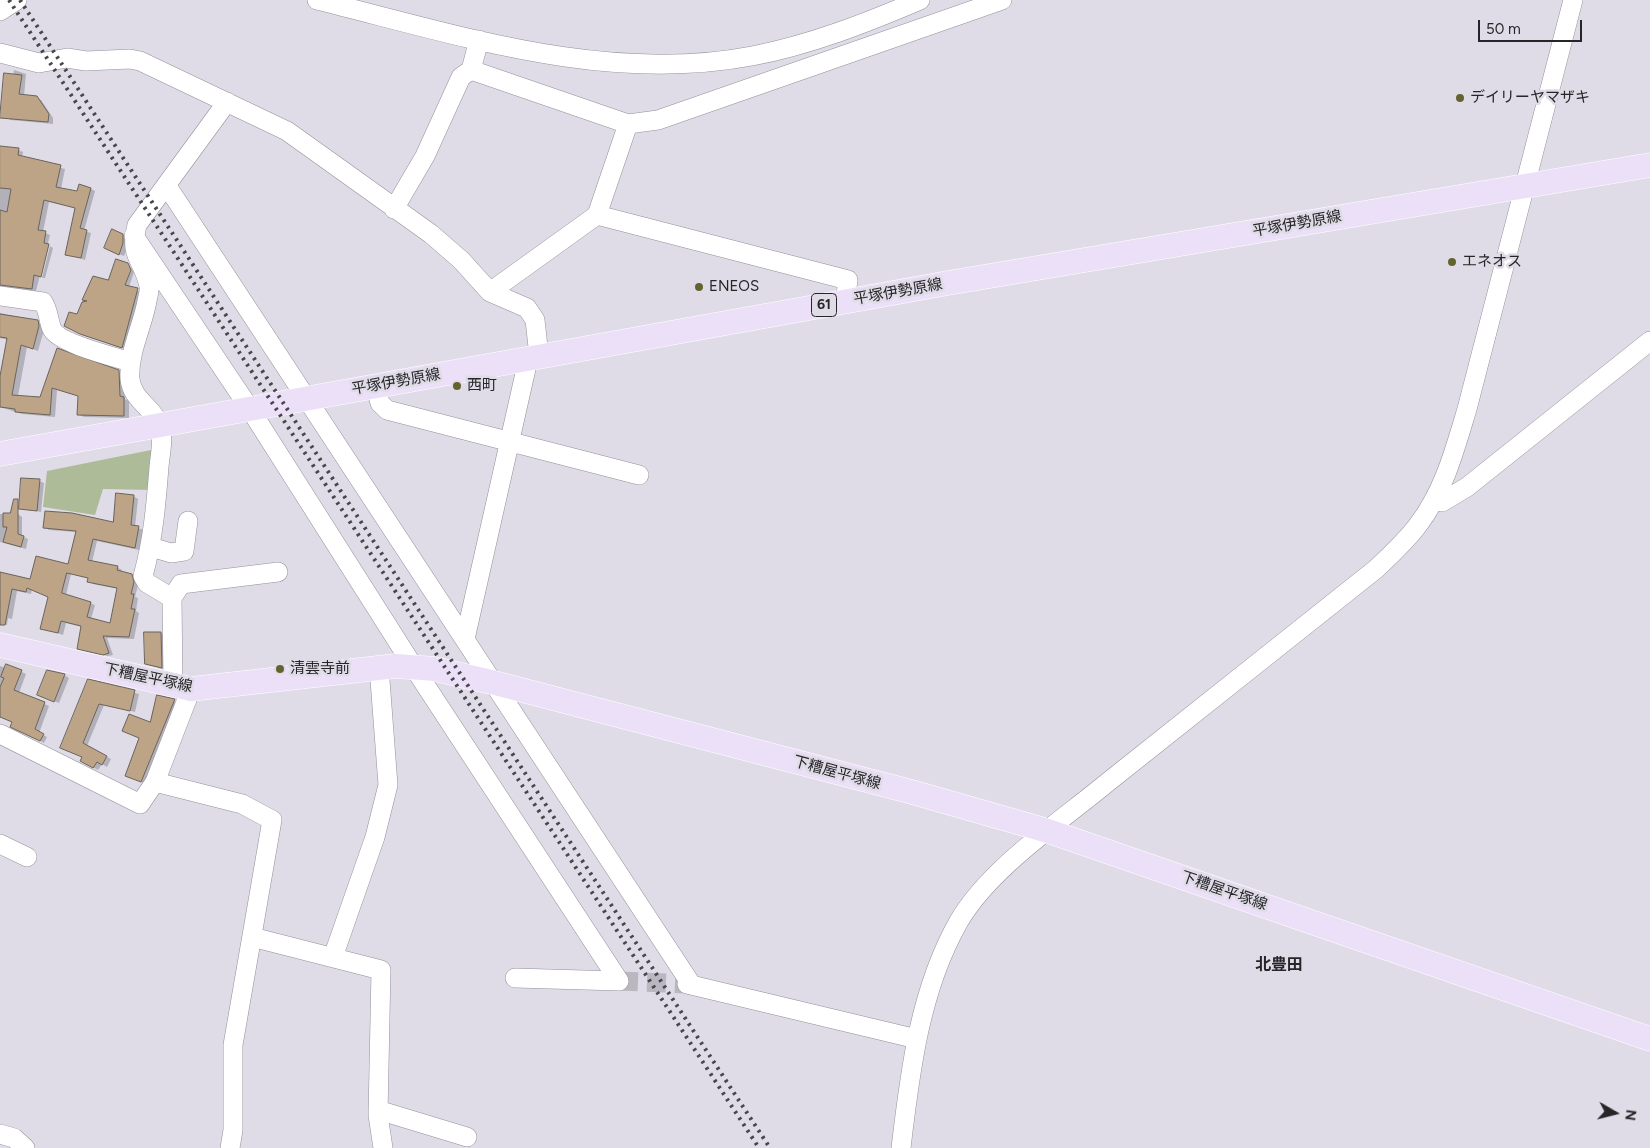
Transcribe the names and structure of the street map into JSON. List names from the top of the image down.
{
  "streets": {
    "main road": ["平塚伊勢原線", "61", "下糟屋平塚線"]
  },
  "districts": ["北豊田"],
  "places": [
    "デイリーヤマザキ",
    "エネオス",
    "ENEOS",
    "西町",
    "清雲寺前"
  ],
  "scale_bar": "50 m",
  "north": "right"
}
